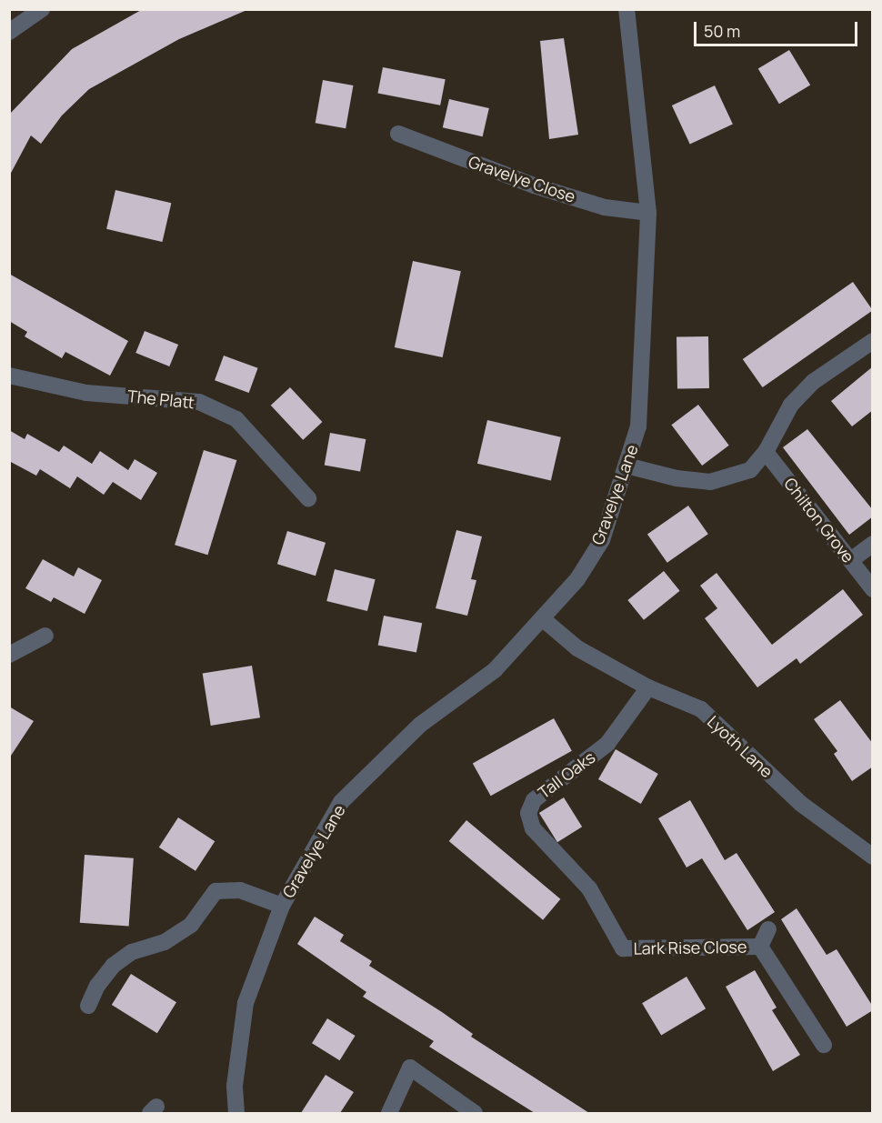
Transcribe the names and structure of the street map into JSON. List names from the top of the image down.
{
  "streets": {
    "street": [
      "Gravelye Close",
      "The Platt",
      "Gravelye Lane",
      "Chilton Grove",
      "Lyoth Lane",
      "Tall Oaks",
      "Lark Rise Close"
    ]
  },
  "crossings": [
    ["Gravelye Close", "Gravelye Lane"],
    ["Gravelye Lane", "Lyoth Lane"],
    ["Lyoth Lane", "Tall Oaks"],
    ["Tall Oaks", "Lark Rise Close"]
  ],
  "scale_bar": "50 m"
}
